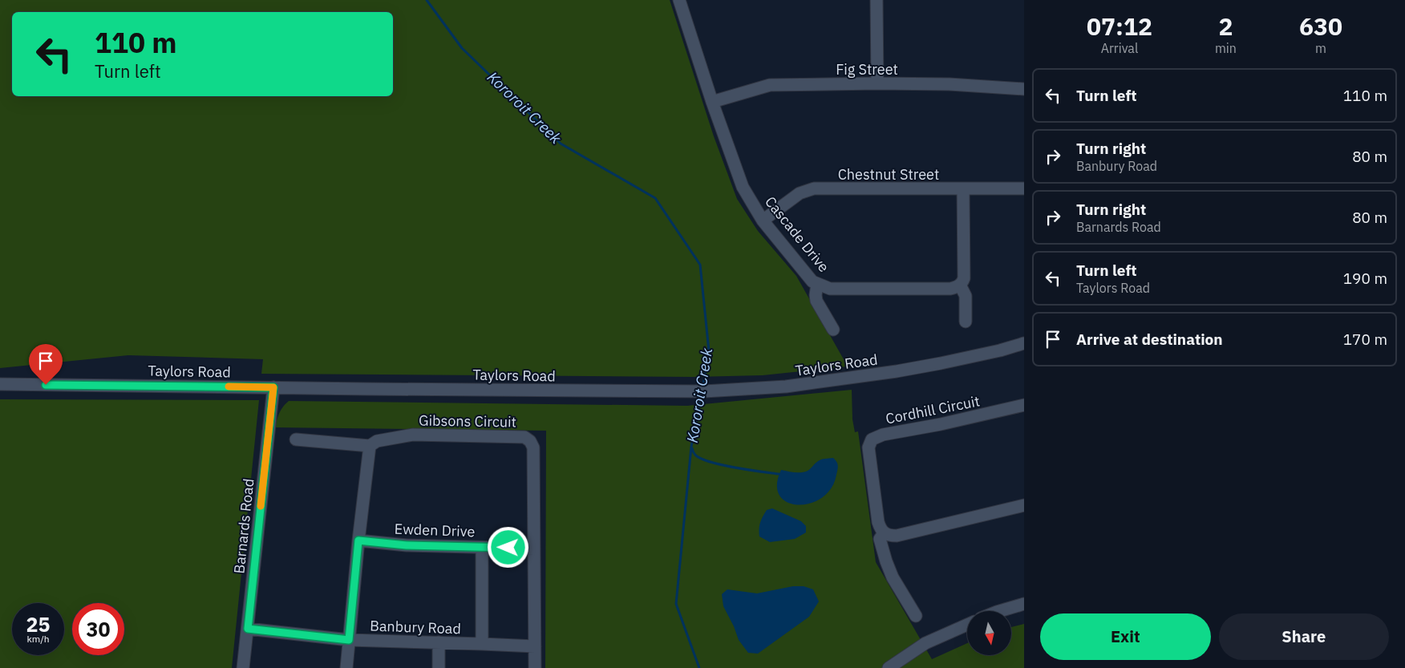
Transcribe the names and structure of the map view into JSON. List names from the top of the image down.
{
  "streets": {
    "street": [
      "Fig Street",
      "Chestnut Street",
      "Cascade Drive",
      "Taylors Road",
      "Cordhill Circuit",
      "Gibsons Circuit",
      "Barnards Road",
      "Ewden Drive",
      "Banbury Road"
    ]
  },
  "crossings": [
    ["Fig Street", "Cascade Drive"],
    ["Chestnut Street", "Cascade Drive"],
    ["Taylors Road", "Barnards Road"],
    ["Gibsons Circuit", "Ewden Drive"],
    ["Gibsons Circuit", "Banbury Road"],
    ["Barnards Road", "Banbury Road"]
  ],
  "water": ["Kororoit Creek"],
  "north": "bottom",
  "page": {
    "eta": [
      "07:12",
      "Arrival",
      "2",
      "min",
      "630",
      "m"
    ],
    "turn": ["110 m", "Turn left"],
    "list": [
      {
        "name": "Turn left",
        "value": "110 m"
      },
      {
        "name": "Turn right",
        "note": "Banbury Road",
        "value": "80 m"
      },
      {
        "name": "Turn right",
        "note": "Barnards Road",
        "value": "80 m"
      },
      {
        "name": "Turn left",
        "note": "Taylors Road",
        "value": "190 m"
      },
      {
        "name": "Arrive at destination",
        "value": "170 m"
      }
    ],
    "speed": "25 km/h",
    "limit": "30",
    "buttons": ["Exit", "Share"]
  }
}
